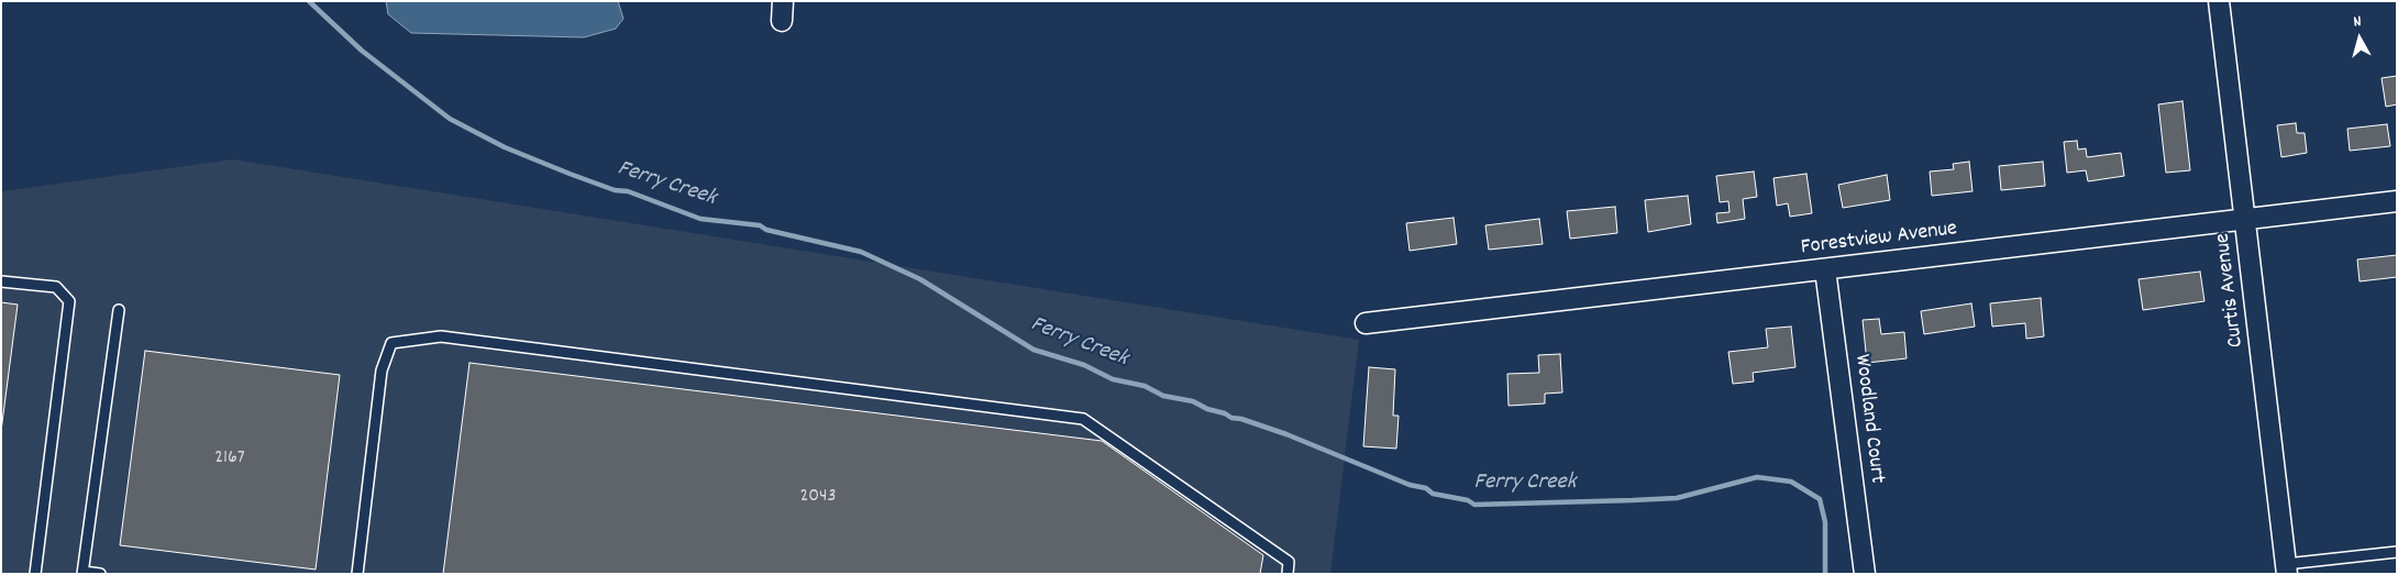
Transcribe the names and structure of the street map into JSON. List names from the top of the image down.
{
  "streets": {
    "street": ["Forestview Avenue", "Curtis Avenue", "Woodland Court"]
  },
  "crossings": [
    ["Forestview Avenue", "Curtis Avenue"],
    ["Forestview Avenue", "Woodland Court"]
  ],
  "water": ["Ferry Creek"],
  "house_numbers": ["2167", "2043"],
  "north": "top"
}
